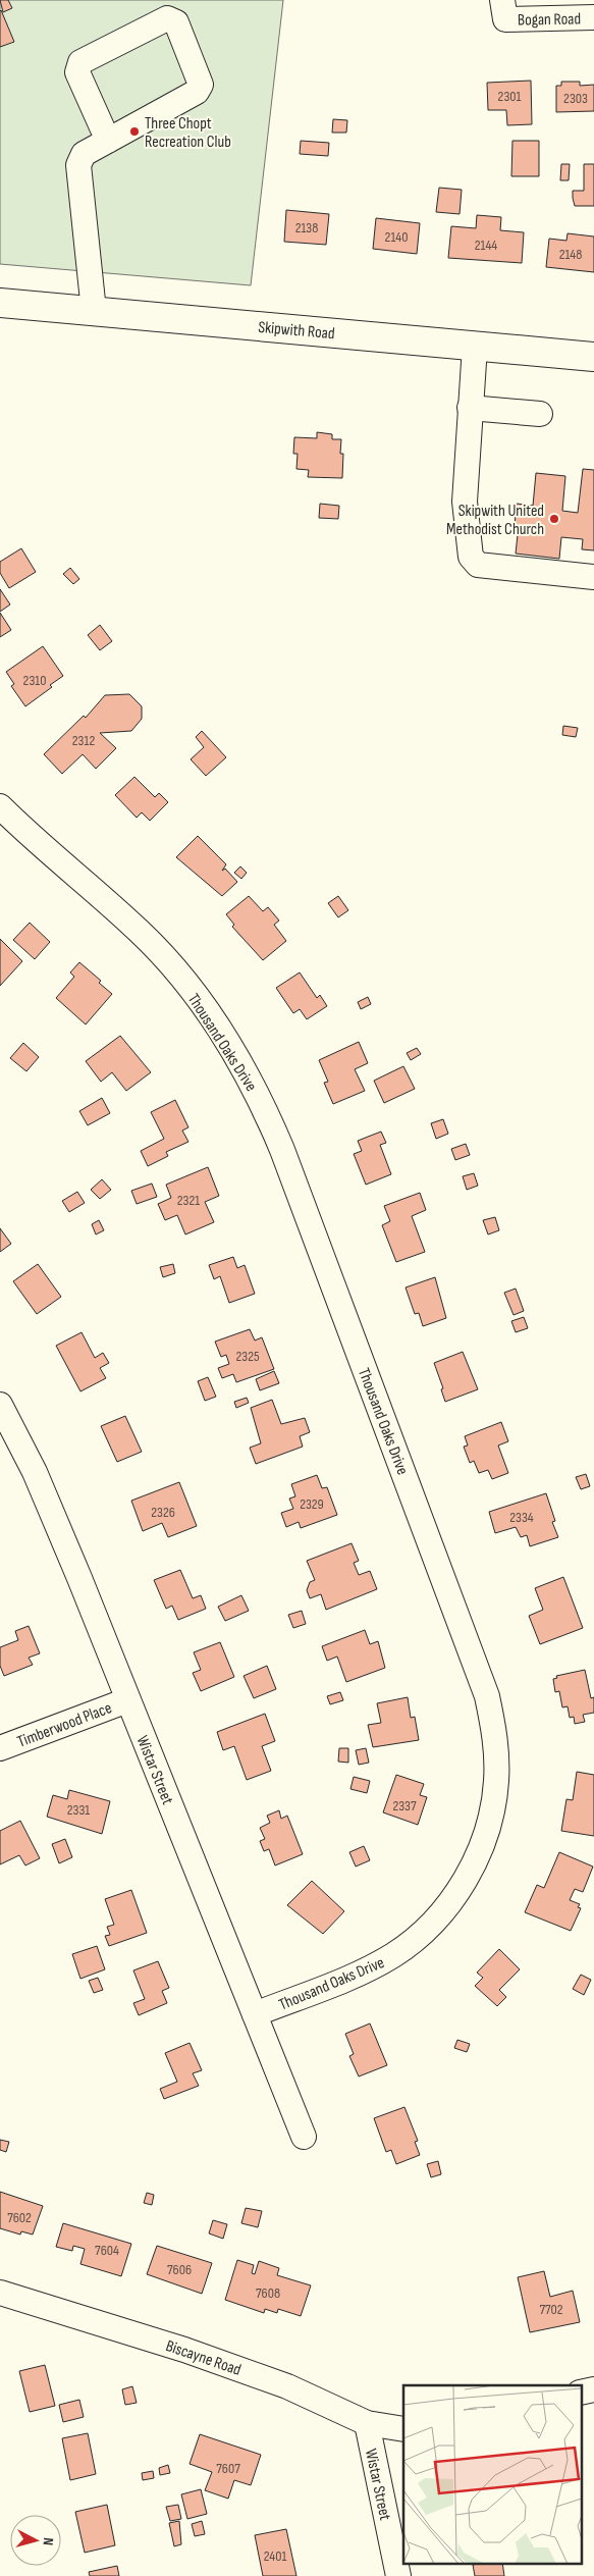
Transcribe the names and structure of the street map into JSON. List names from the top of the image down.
{
  "streets": {
    "main road": ["Skipwith Road"],
    "street": [
      "Bogan Road",
      "Thousand Oaks Drive",
      "Timberwood Place",
      "Wistar Street",
      "Biscayne Road"
    ]
  },
  "crossings": [
    ["Thousand Oaks Drive", "Wistar Street"],
    ["Timberwood Place", "Wistar Street"],
    ["Wistar Street", "Biscayne Road"]
  ],
  "places": ["Three Chopt Recreation Club", "Skipwith United Methodist Church"],
  "house_numbers": [
    "2301",
    "2303",
    "2138",
    "2140",
    "2144",
    "2148",
    "2310",
    "2312",
    "2321",
    "2325",
    "2329",
    "2326",
    "2334",
    "2337",
    "2331",
    "7602",
    "7604",
    "7606",
    "7608",
    "7702",
    "7607",
    "2401"
  ],
  "north": "right"
}
